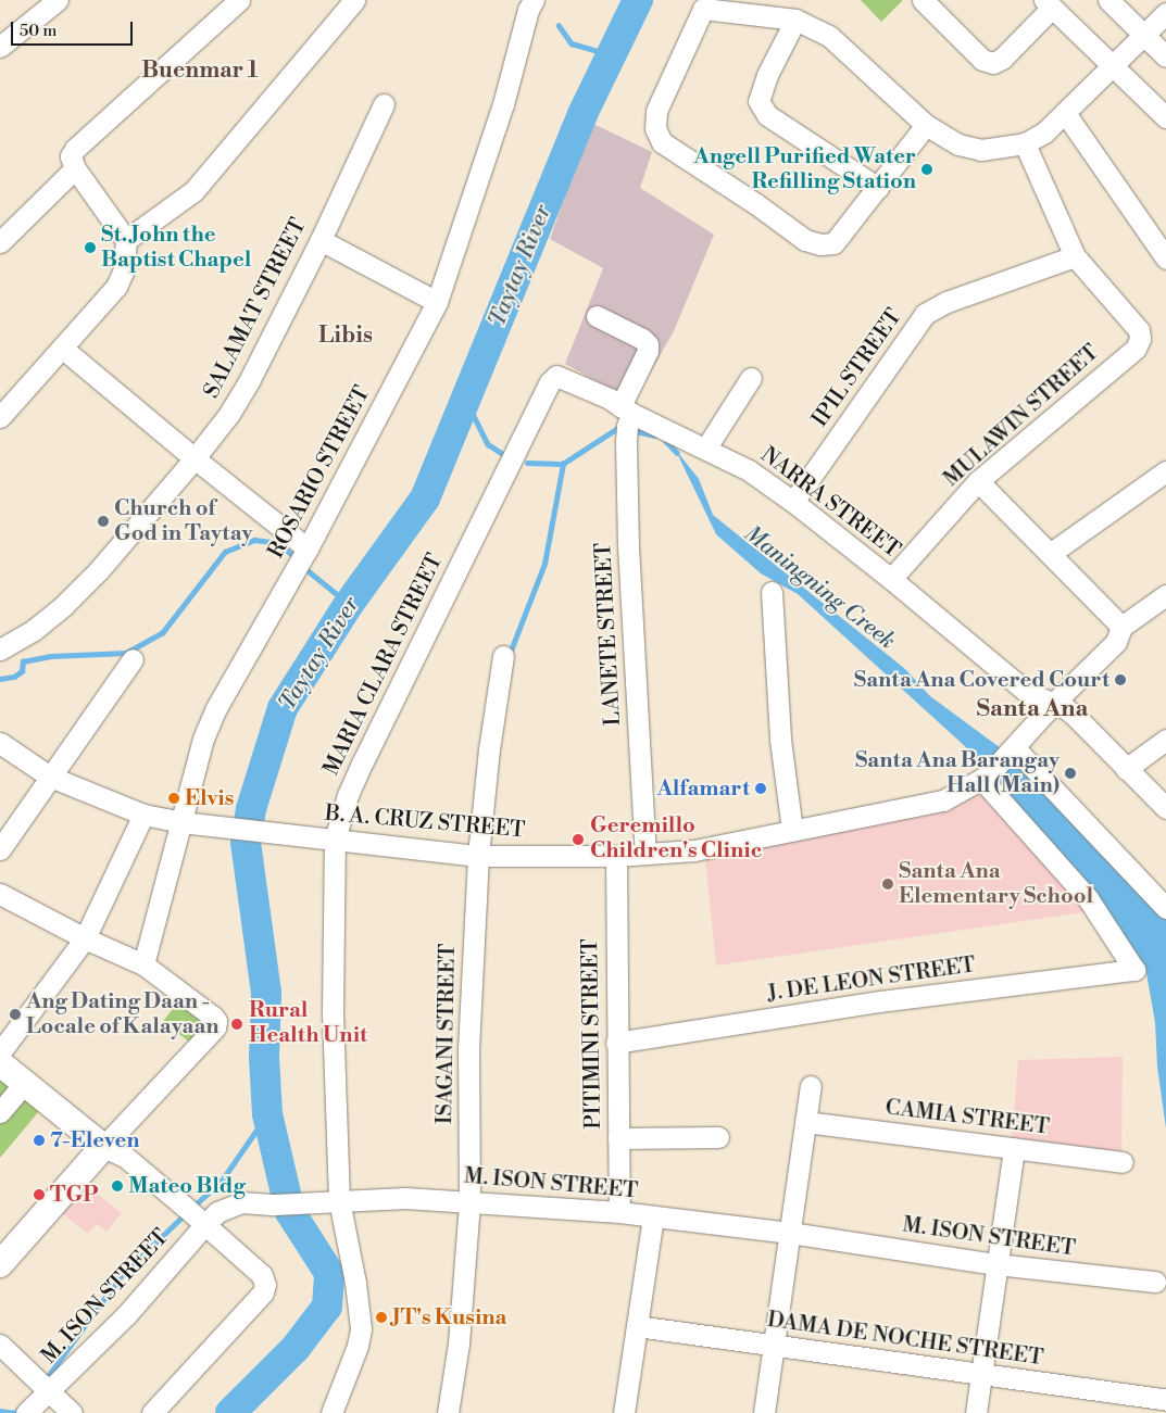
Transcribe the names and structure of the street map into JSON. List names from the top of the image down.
{
  "streets": {
    "street": [
      "SALAMAT STREET",
      "IPIL STREET",
      "MULAWIN STREET",
      "ROSARIO STREET",
      "NARRA STREET",
      "LANETE STREET",
      "MARIA CLARA STREET",
      "B. A. CRUZ STREET",
      "J. DE LEON STREET",
      "ISAGANI STREET",
      "PITIMINI STREET",
      "CAMIA STREET",
      "M. ISON STREET",
      "DAMA DE NOCHE STREET"
    ]
  },
  "crossings": [
    ["IPIL STREET", "MULAWIN STREET"],
    ["IPIL STREET", "NARRA STREET"],
    ["MULAWIN STREET", "NARRA STREET"],
    ["ROSARIO STREET", "B. A. CRUZ STREET"],
    ["NARRA STREET", "LANETE STREET"],
    ["NARRA STREET", "MARIA CLARA STREET"],
    ["NARRA STREET", "B. A. CRUZ STREET"],
    ["LANETE STREET", "B. A. CRUZ STREET"],
    ["MARIA CLARA STREET", "B. A. CRUZ STREET"],
    ["MARIA CLARA STREET", "M. ISON STREET"],
    ["B. A. CRUZ STREET", "J. DE LEON STREET"],
    ["B. A. CRUZ STREET", "ISAGANI STREET"],
    ["B. A. CRUZ STREET", "PITIMINI STREET"],
    ["J. DE LEON STREET", "PITIMINI STREET"],
    ["ISAGANI STREET", "M. ISON STREET"],
    ["PITIMINI STREET", "M. ISON STREET"]
  ],
  "districts": ["Buenmar 1", "Libis", "Santa Ana"],
  "water": ["Taytay River", "Maningning Creek"],
  "places": [
    "Angell Purified Water Refilling Station",
    "St. John the Baptist Chapel",
    "Church of God in Taytay",
    "Santa Ana Covered Court",
    "Santa Ana Barangay Hall (Main)",
    "Alfamart",
    "Elvis",
    "Geremillo Children's Clinic",
    "Santa Ana Elementary School",
    "Ang Dating Daan - Locale of Kalayaan",
    "Rural Health Unit",
    "7-Eleven",
    "Mateo Bldg",
    "TGP",
    "JT's Kusina"
  ],
  "scale_bar": "50 m"
}
